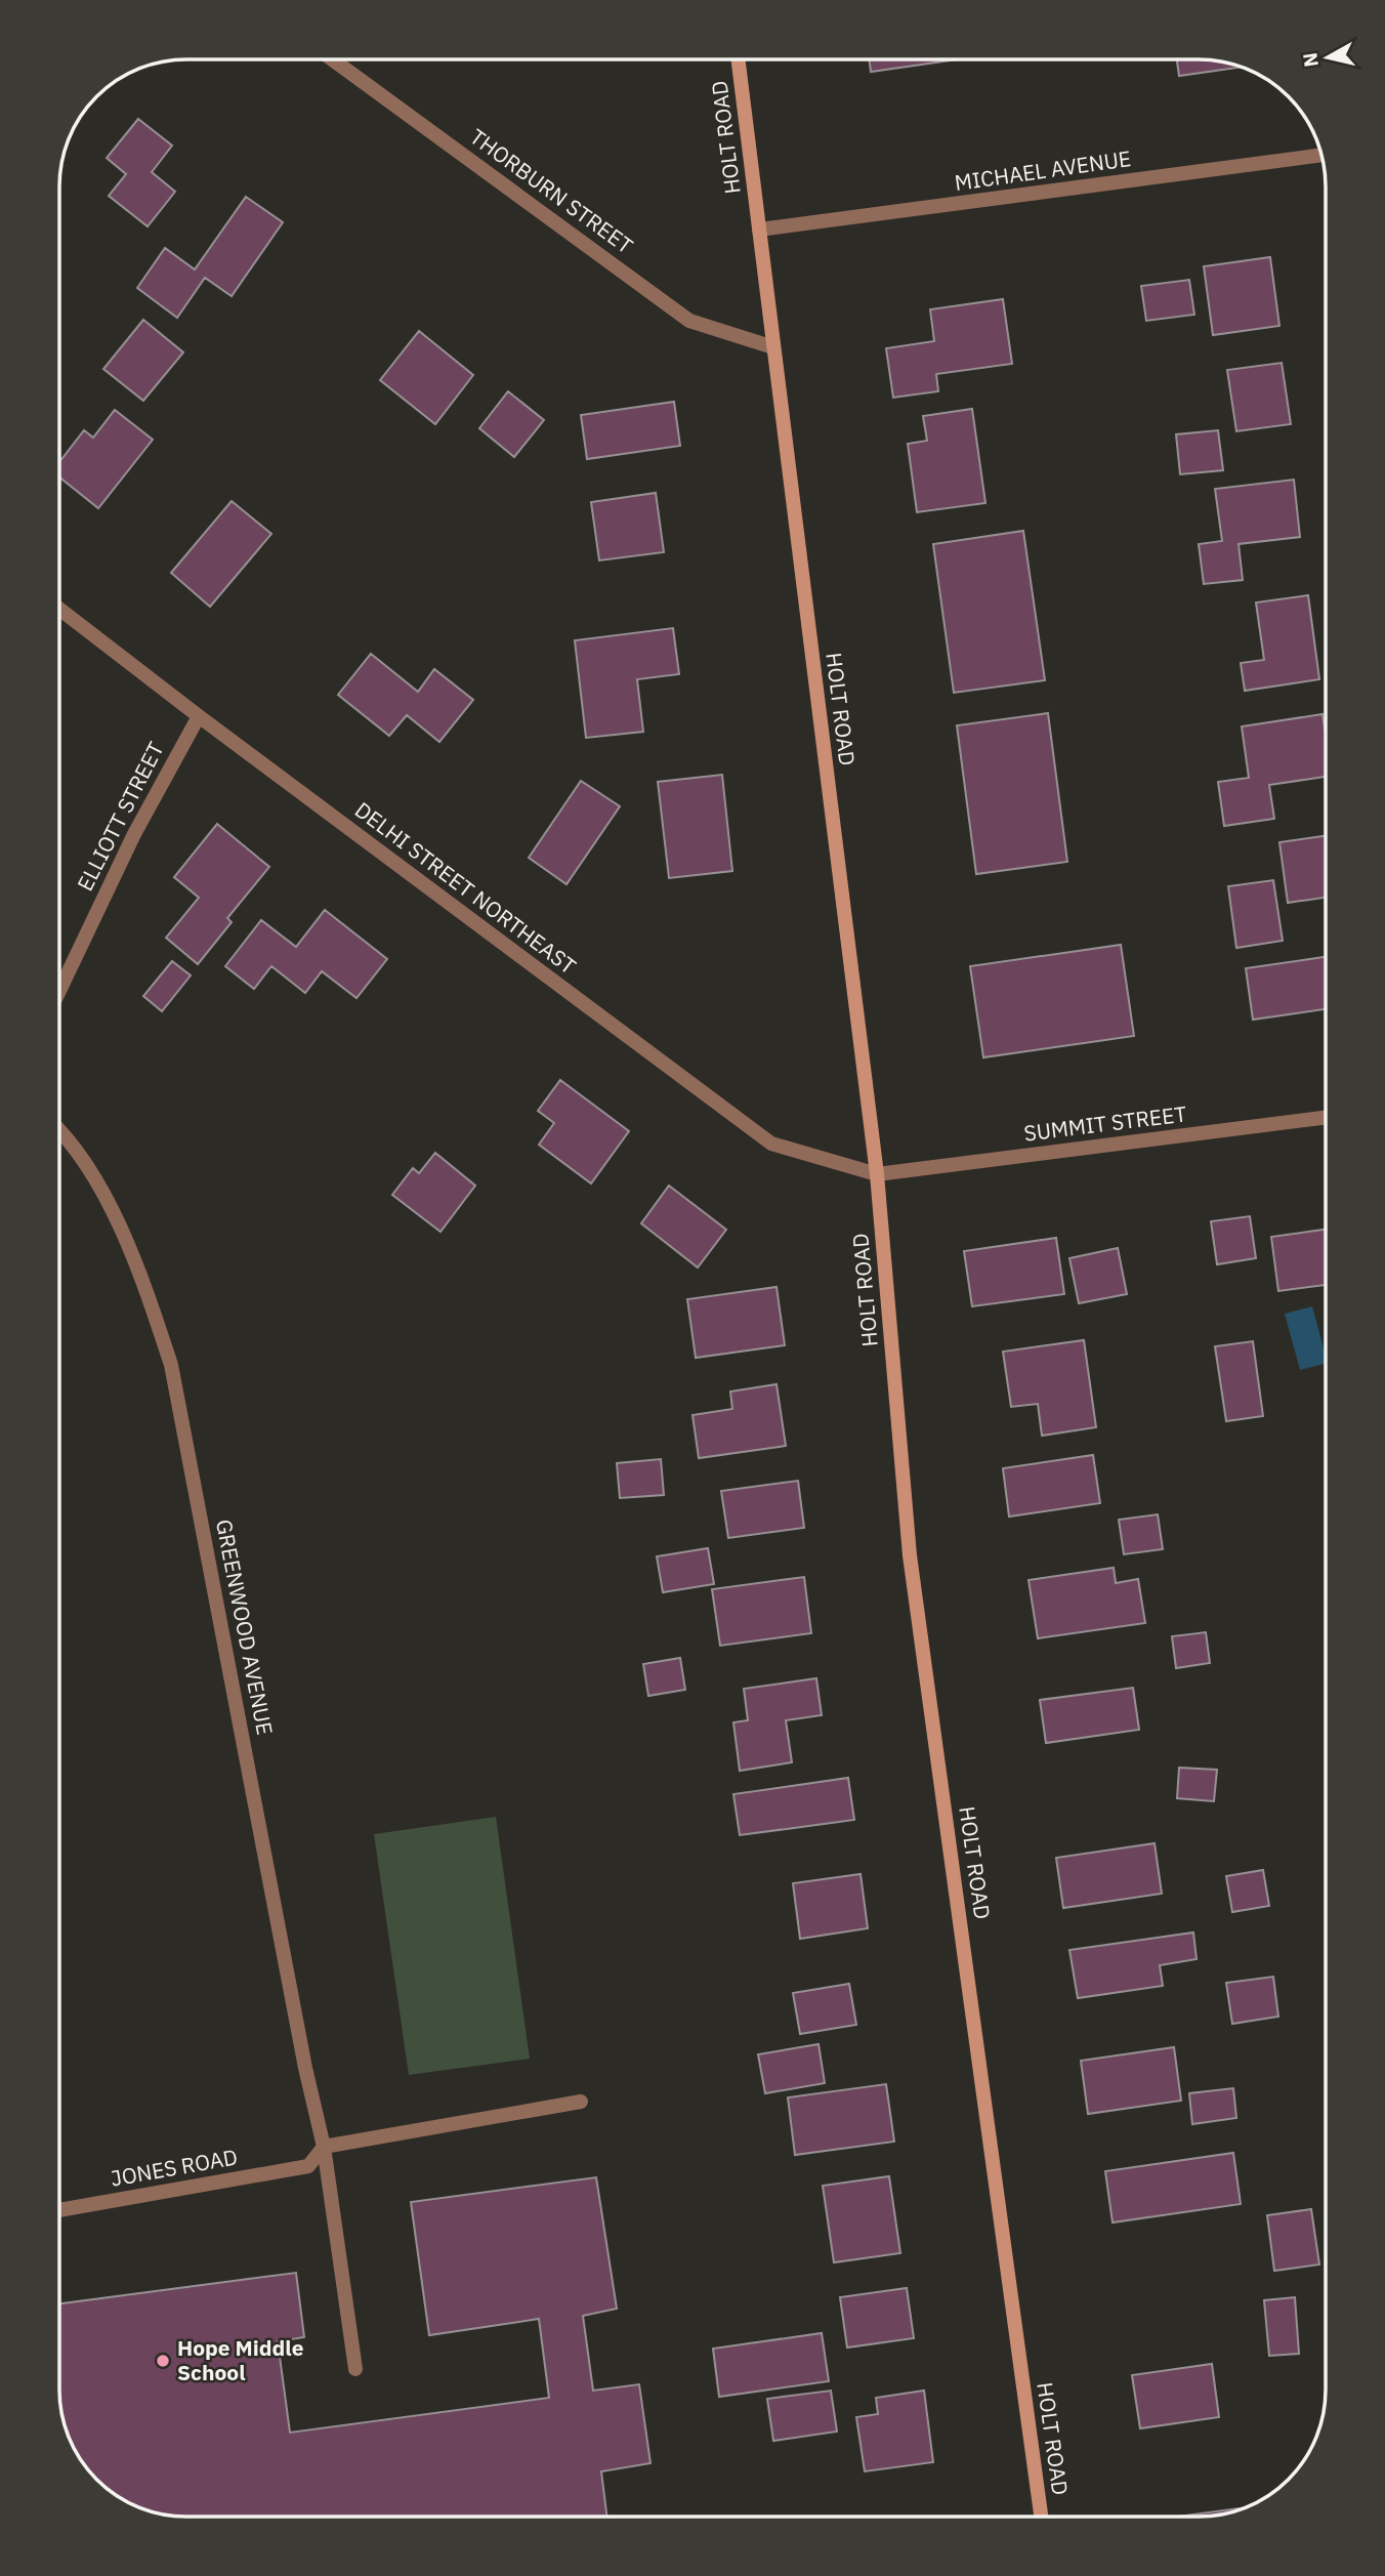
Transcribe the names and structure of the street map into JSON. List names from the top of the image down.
{
  "streets": {
    "main road": ["HOLT ROAD"],
    "street": [
      "MICHAEL AVENUE",
      "THORBURN STREET",
      "ELLIOTT STREET",
      "DELHI STREET NORTHEAST",
      "SUMMIT STREET",
      "GREENWOOD AVENUE",
      "JONES ROAD"
    ]
  },
  "crossings": [
    ["HOLT ROAD", "MICHAEL AVENUE"],
    ["HOLT ROAD", "THORBURN STREET"],
    ["HOLT ROAD", "DELHI STREET NORTHEAST"],
    ["HOLT ROAD", "SUMMIT STREET"],
    ["ELLIOTT STREET", "DELHI STREET NORTHEAST"],
    ["DELHI STREET NORTHEAST", "SUMMIT STREET"],
    ["GREENWOOD AVENUE", "JONES ROAD"]
  ],
  "places": ["Hope Middle School"],
  "north": "left"
}
